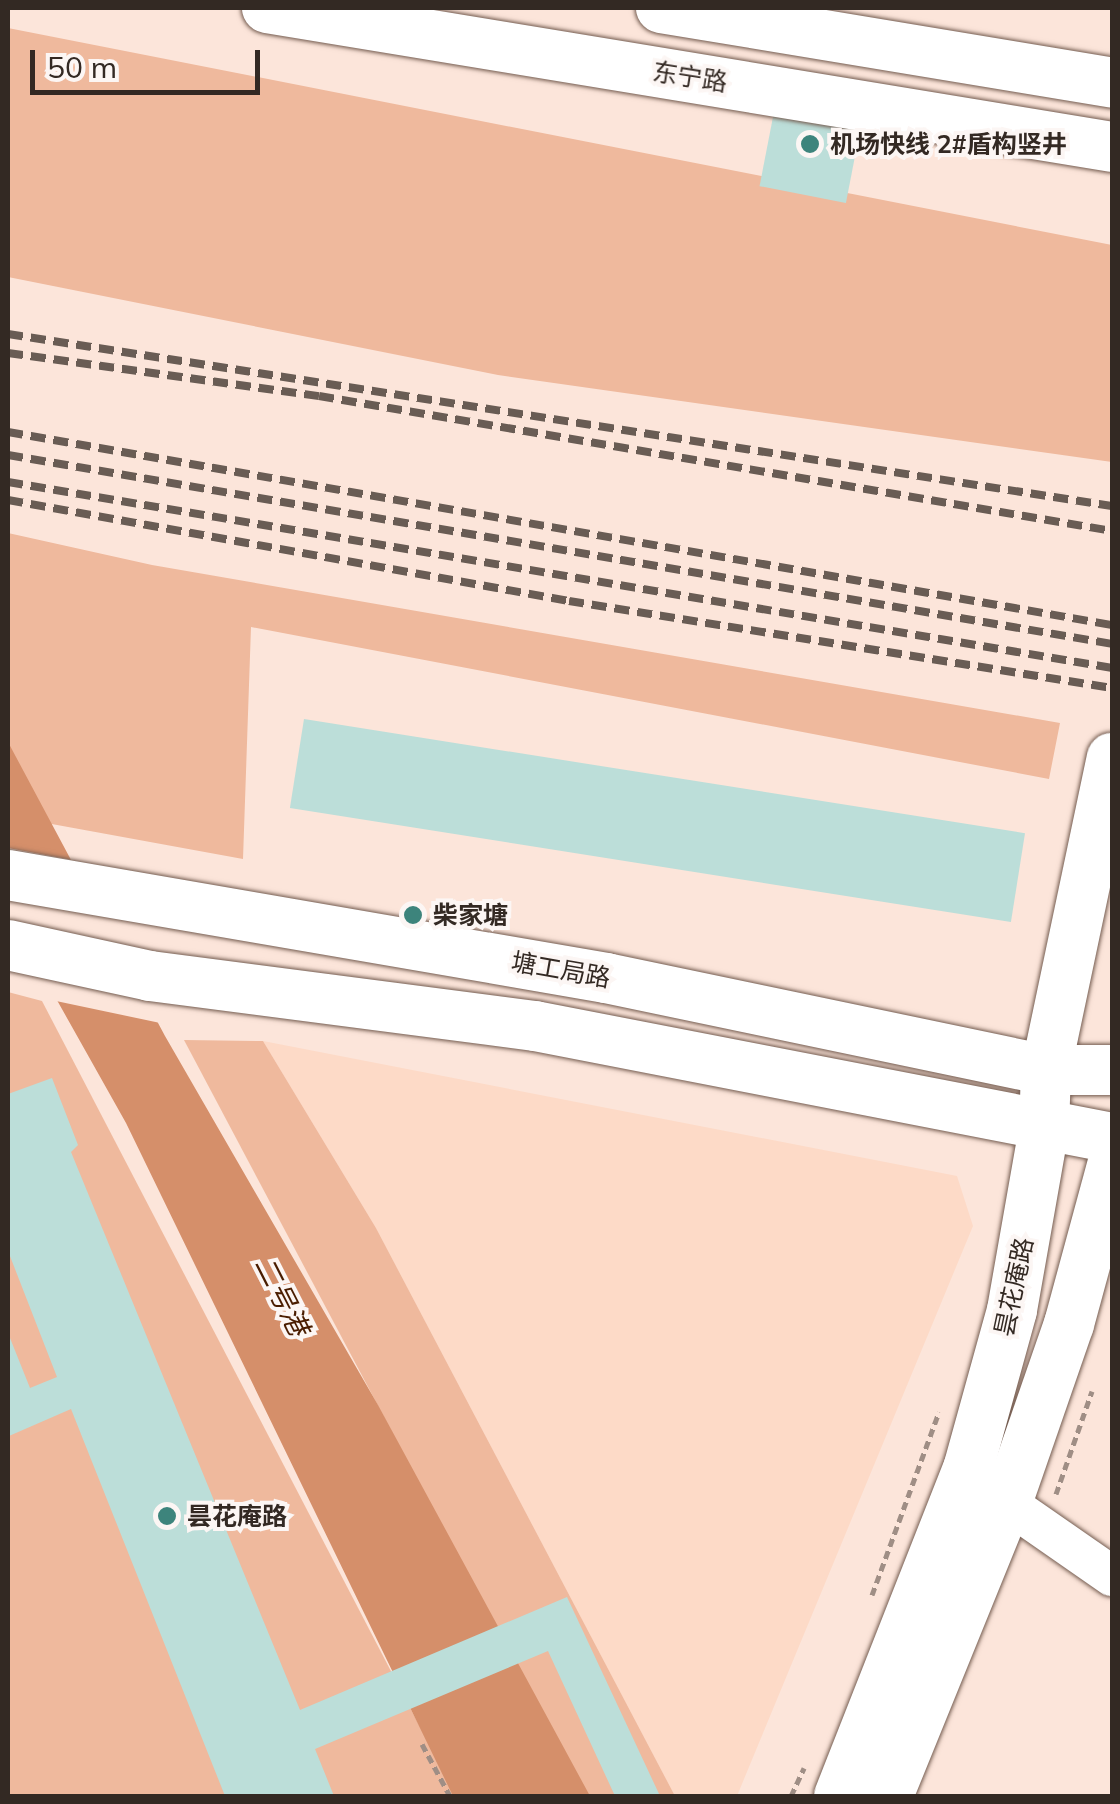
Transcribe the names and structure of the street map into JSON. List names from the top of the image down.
{
  "streets": {
    "main road": ["东宁路", "塘工局路", "昙花庵路"]
  },
  "crossings": [
    ["塘工局路", "昙花庵路"]
  ],
  "water": ["二号港"],
  "places": ["机场快线 2#盾构竖井", "柴家塘", "昙花庵路"],
  "scale_bar": "50 m"
}
